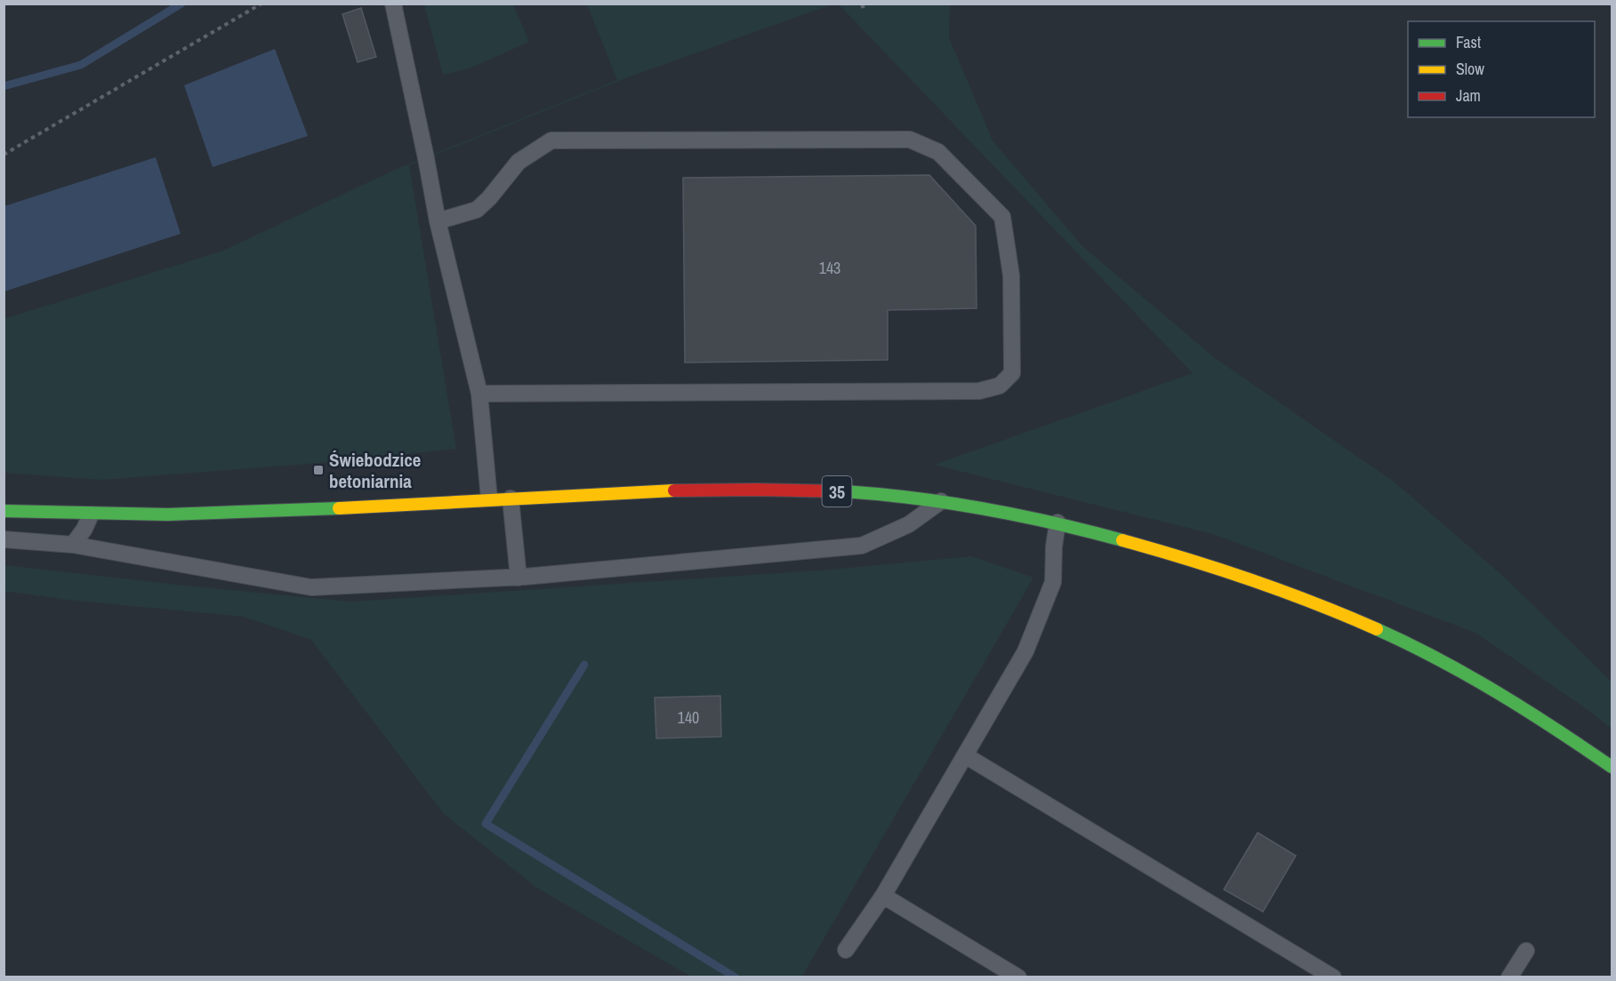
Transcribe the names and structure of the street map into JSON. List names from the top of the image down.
{
  "streets": {
    "main road": ["35"]
  },
  "places": {
    "transit": ["Świebodzice betoniarnia"]
  },
  "house_numbers": ["143", "140"],
  "legend": ["Fast", "Slow", "Jam"]
}
